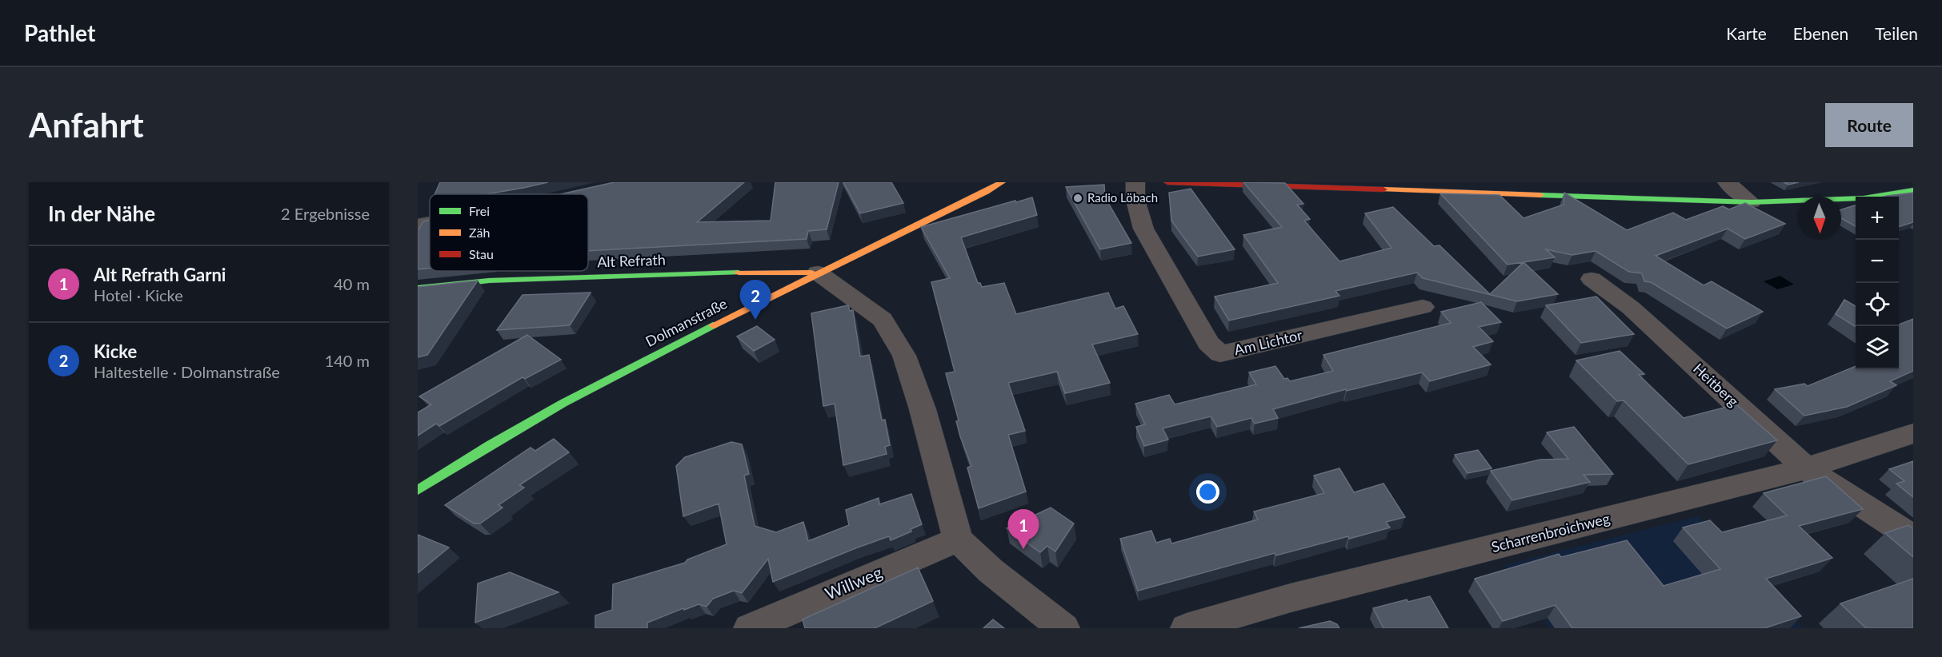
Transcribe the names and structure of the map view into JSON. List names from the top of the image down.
{
  "streets": {
    "street": [
      "Alt Refrath",
      "Dolmanstraße",
      "Am Lichtor",
      "Heitberg",
      "Scharrenbroichweg",
      "Willweg"
    ]
  },
  "crossings": [
    ["Alt Refrath", "Dolmanstraße"],
    ["Heitberg", "Scharrenbroichweg"]
  ],
  "places": ["Radio Löbach"],
  "legend": ["Frei", "Zäh", "Stau"],
  "north": "bottom",
  "page": {
    "header": "Pathlet",
    "nav": ["Karte", "Ebenen", "Teilen"],
    "buttons": "Route",
    "title": "Anfahrt",
    "heading": ["In der Nähe", "2 Ergebnisse"],
    "map_buttons": ["+", "−"],
    "list": [
      {
        "mark": "1",
        "name": "Alt Refrath Garni",
        "note": "Hotel · Kicke",
        "value": "40 m"
      },
      {
        "mark": "2",
        "name": "Kicke",
        "note": "Haltestelle · Dolmanstraße",
        "value": "140 m"
      }
    ],
    "pins": ["2", "1"]
  }
}
